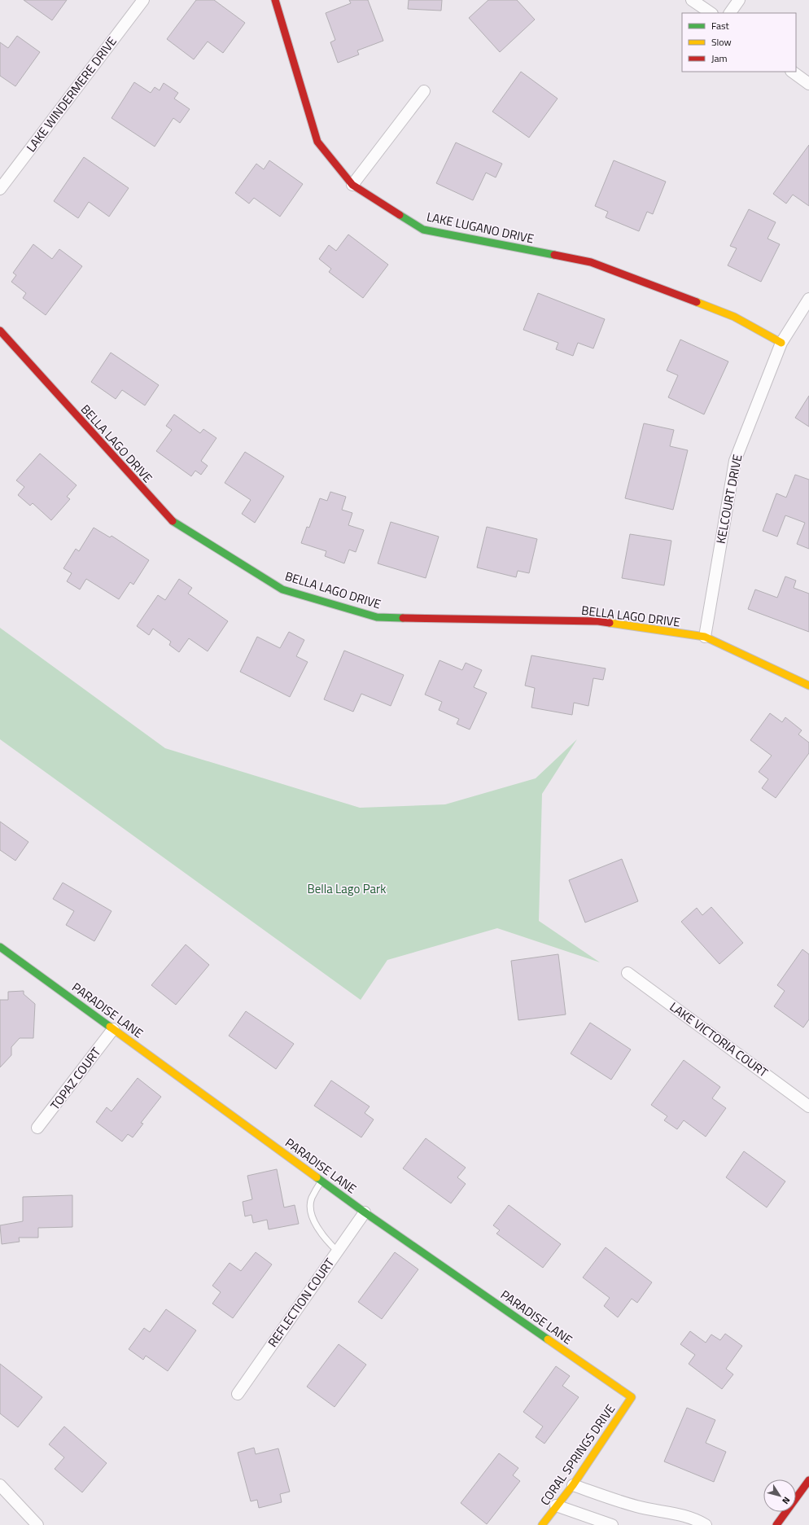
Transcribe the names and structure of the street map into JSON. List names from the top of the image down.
{
  "streets": {
    "street": [
      "LAKE WINDERMERE DRIVE",
      "LAKE LUGANO DRIVE",
      "BELLA LAGO DRIVE",
      "KELCOURT DRIVE",
      "PARADISE LANE",
      "LAKE VICTORIA COURT",
      "TOPAZ COURT",
      "REFLECTION COURT",
      "CORAL SPRINGS DRIVE"
    ]
  },
  "crossings": [
    ["LAKE LUGANO DRIVE", "KELCOURT DRIVE"],
    ["BELLA LAGO DRIVE", "KELCOURT DRIVE"],
    ["PARADISE LANE", "TOPAZ COURT"],
    ["PARADISE LANE", "REFLECTION COURT"],
    ["PARADISE LANE", "CORAL SPRINGS DRIVE"]
  ],
  "parks": ["Bella Lago Park"],
  "legend": ["Fast", "Slow", "Jam"],
  "north": "bottom right"
}
